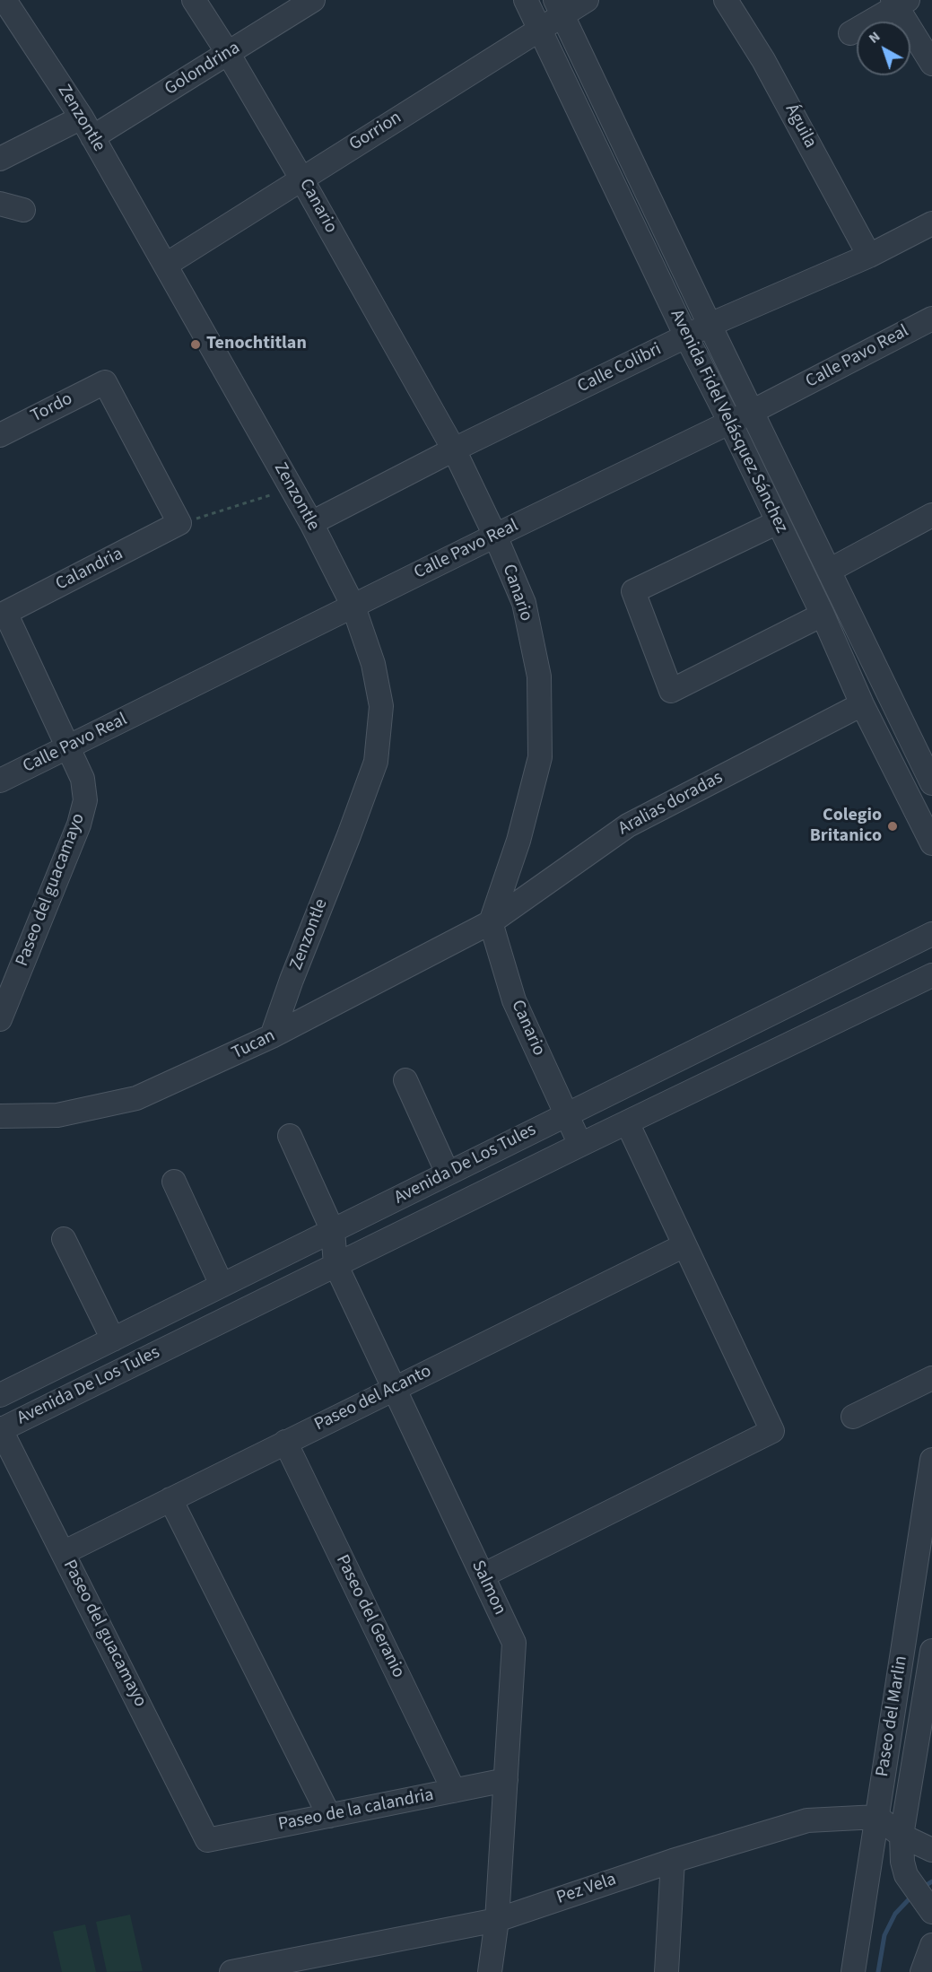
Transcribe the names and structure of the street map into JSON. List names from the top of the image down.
{
  "streets": {
    "street": [
      "Golondrina",
      "Zenzontle",
      "Águila",
      "Gorrion",
      "Canario",
      "Calle Pavo Real",
      "Calle Colibri",
      "Tordo",
      "Avenida Fidel Velásquez Sánchez",
      "Calandria",
      "Aralias doradas",
      "Paseo del guacamayo",
      "Tucan",
      "Avenida De Los Tules",
      "Paseo del Acanto",
      "Salmon",
      "Paseo del Geranio",
      "Paseo del Marlin",
      "Paseo de la calandria",
      "Pez Vela"
    ]
  },
  "crossings": [
    ["Golondrina", "Zenzontle"],
    ["Golondrina", "Canario"],
    ["Zenzontle", "Gorrion"],
    ["Zenzontle", "Calle Pavo Real"],
    ["Zenzontle", "Calle Colibri"],
    ["Zenzontle", "Tucan"],
    ["Águila", "Calle Colibri"],
    ["Gorrion", "Canario"],
    ["Gorrion", "Avenida Fidel Velásquez Sánchez"],
    ["Canario", "Calle Pavo Real"],
    ["Canario", "Calle Colibri"],
    ["Canario", "Aralias doradas"],
    ["Canario", "Tucan"],
    ["Canario", "Avenida De Los Tules"],
    ["Calle Pavo Real", "Avenida Fidel Velásquez Sánchez"],
    ["Calle Pavo Real", "Paseo del guacamayo"],
    ["Calle Colibri", "Avenida Fidel Velásquez Sánchez"],
    ["Tordo", "Calandria"],
    ["Avenida Fidel Velásquez Sánchez", "Aralias doradas"],
    ["Calandria", "Paseo del guacamayo"],
    ["Aralias doradas", "Tucan"],
    ["Paseo del guacamayo", "Avenida De Los Tules"],
    ["Paseo del guacamayo", "Paseo del Acanto"],
    ["Paseo del guacamayo", "Paseo de la calandria"],
    ["Avenida De Los Tules", "Salmon"],
    ["Paseo del Acanto", "Salmon"],
    ["Paseo del Acanto", "Paseo del Geranio"],
    ["Salmon", "Paseo de la calandria"],
    ["Salmon", "Pez Vela"],
    ["Paseo del Geranio", "Paseo de la calandria"],
    ["Paseo del Marlin", "Pez Vela"]
  ],
  "places": ["Tenochtitlan", "Colegio Britanico"],
  "north": "top left"
}
